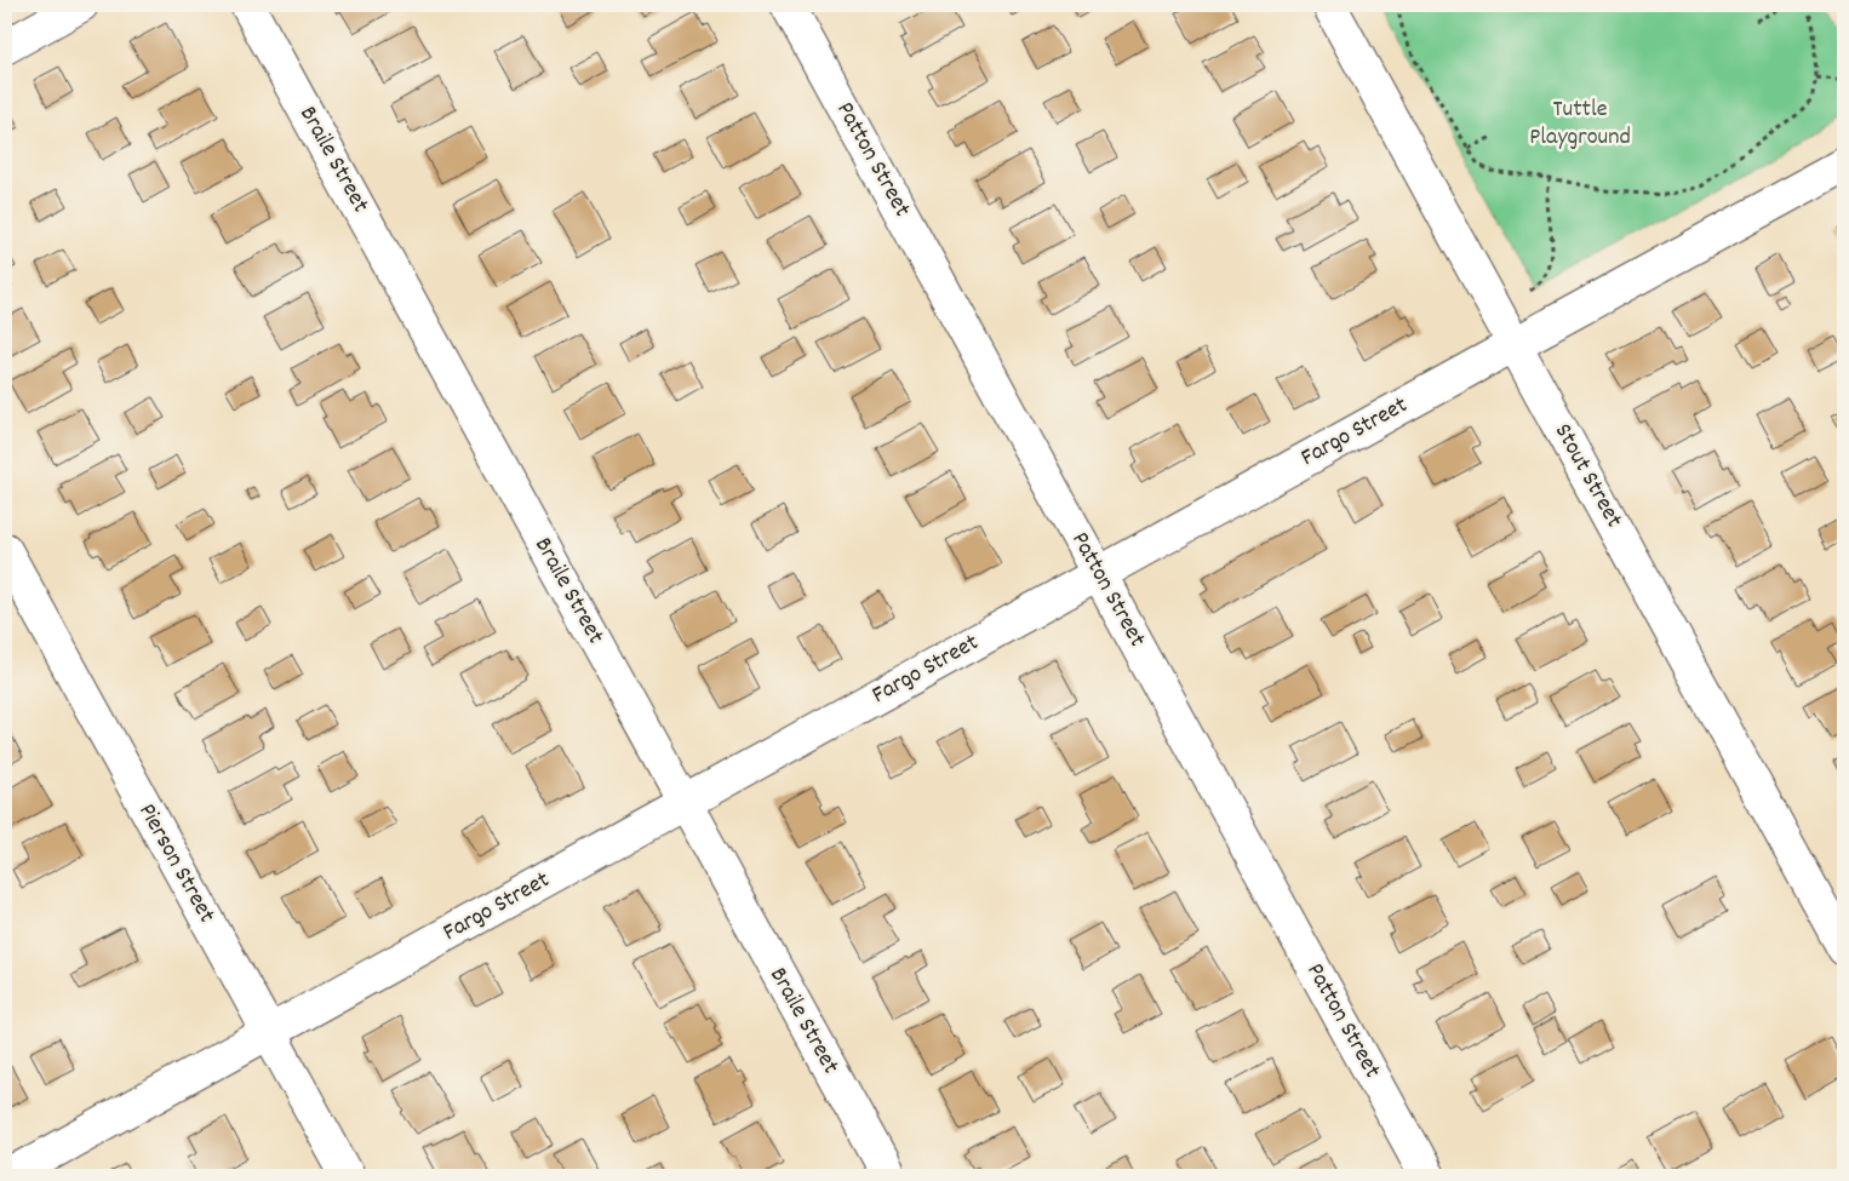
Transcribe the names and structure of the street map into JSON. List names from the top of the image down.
{
  "streets": {
    "street": [
      "Braile Street",
      "Patton Street",
      "Fargo Street",
      "Stout Street",
      "Pierson Street"
    ]
  },
  "crossings": [
    ["Braile Street", "Fargo Street"],
    ["Patton Street", "Fargo Street"],
    ["Fargo Street", "Stout Street"],
    ["Fargo Street", "Pierson Street"]
  ],
  "parks": ["Tuttle Playground"]
}
